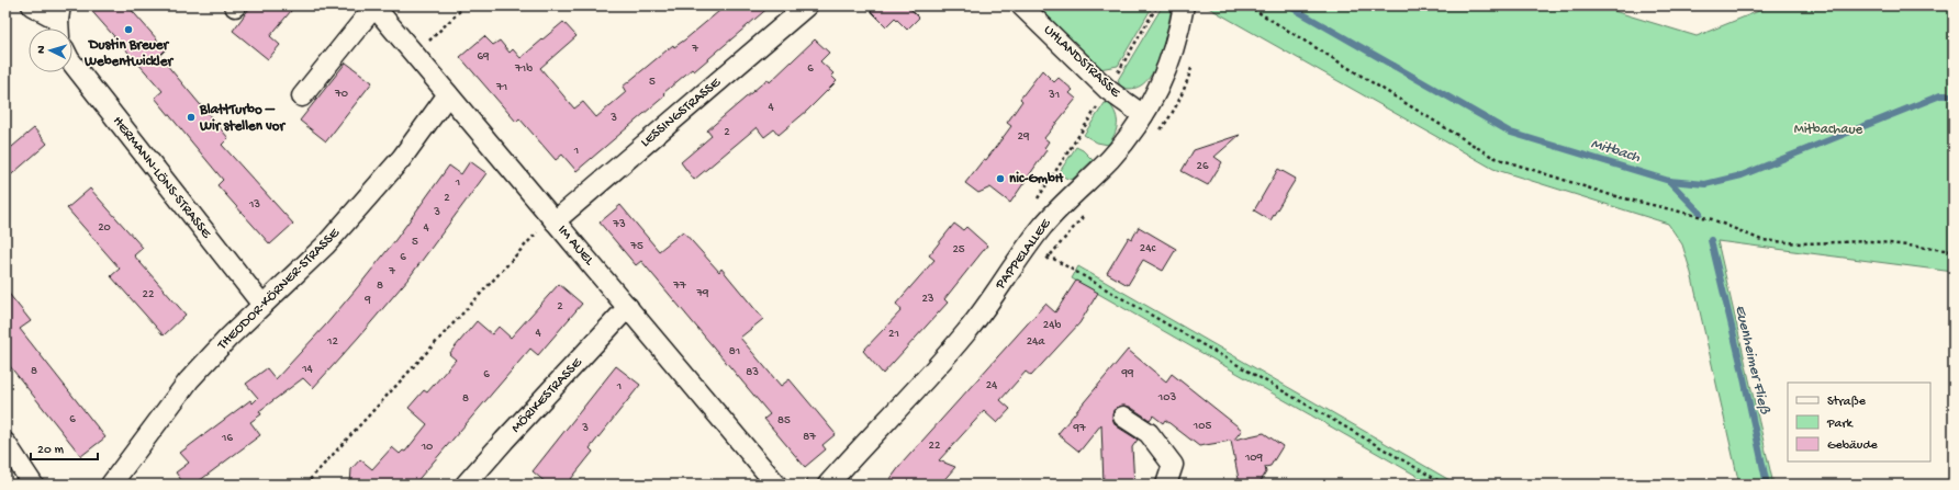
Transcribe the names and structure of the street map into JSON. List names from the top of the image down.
{
  "streets": {
    "street": [
      "UHLANDSTRASSE",
      "LESSINGSTRASSE",
      "HERMANN-LÖNS-STRASSE",
      "IM AUEL",
      "PAPPELALLEE",
      "THEODOR-KÖRNER-STRASSE",
      "MÖRIKESTRASSE"
    ]
  },
  "crossings": [
    ["UHLANDSTRASSE", "PAPPELALLEE"],
    ["LESSINGSTRASSE", "IM AUEL"],
    ["HERMANN-LÖNS-STRASSE", "THEODOR-KÖRNER-STRASSE"],
    ["IM AUEL", "THEODOR-KÖRNER-STRASSE"],
    ["IM AUEL", "MÖRIKESTRASSE"]
  ],
  "water": ["Mitbach", "Euenheimer Fließ"],
  "parks": ["Mitbachaue"],
  "places": ["Dustin Breuer Webentwickler", "BlattTurbo – Wir stellen vor", "nic-GmbH"],
  "house_numbers": [
    "7",
    "69",
    "71b",
    "6",
    "5",
    "71",
    "70",
    "31",
    "4",
    "3",
    "2",
    "29",
    "1",
    "26",
    "1",
    "2",
    "13",
    "3",
    "73",
    "20",
    "4",
    "5",
    "75",
    "24c",
    "25",
    "6",
    "7",
    "8",
    "77",
    "79",
    "22",
    "23",
    "9",
    "2",
    "24b",
    "4",
    "21",
    "12",
    "24a",
    "81",
    "14",
    "8",
    "83",
    "99",
    "6",
    "24",
    "1",
    "103",
    "8",
    "6",
    "85",
    "105",
    "3",
    "97",
    "87",
    "16",
    "22",
    "10",
    "109"
  ],
  "legend": ["Straße", "Park", "Gebäude"],
  "scale_bar": "20 m",
  "north": "left"
}
